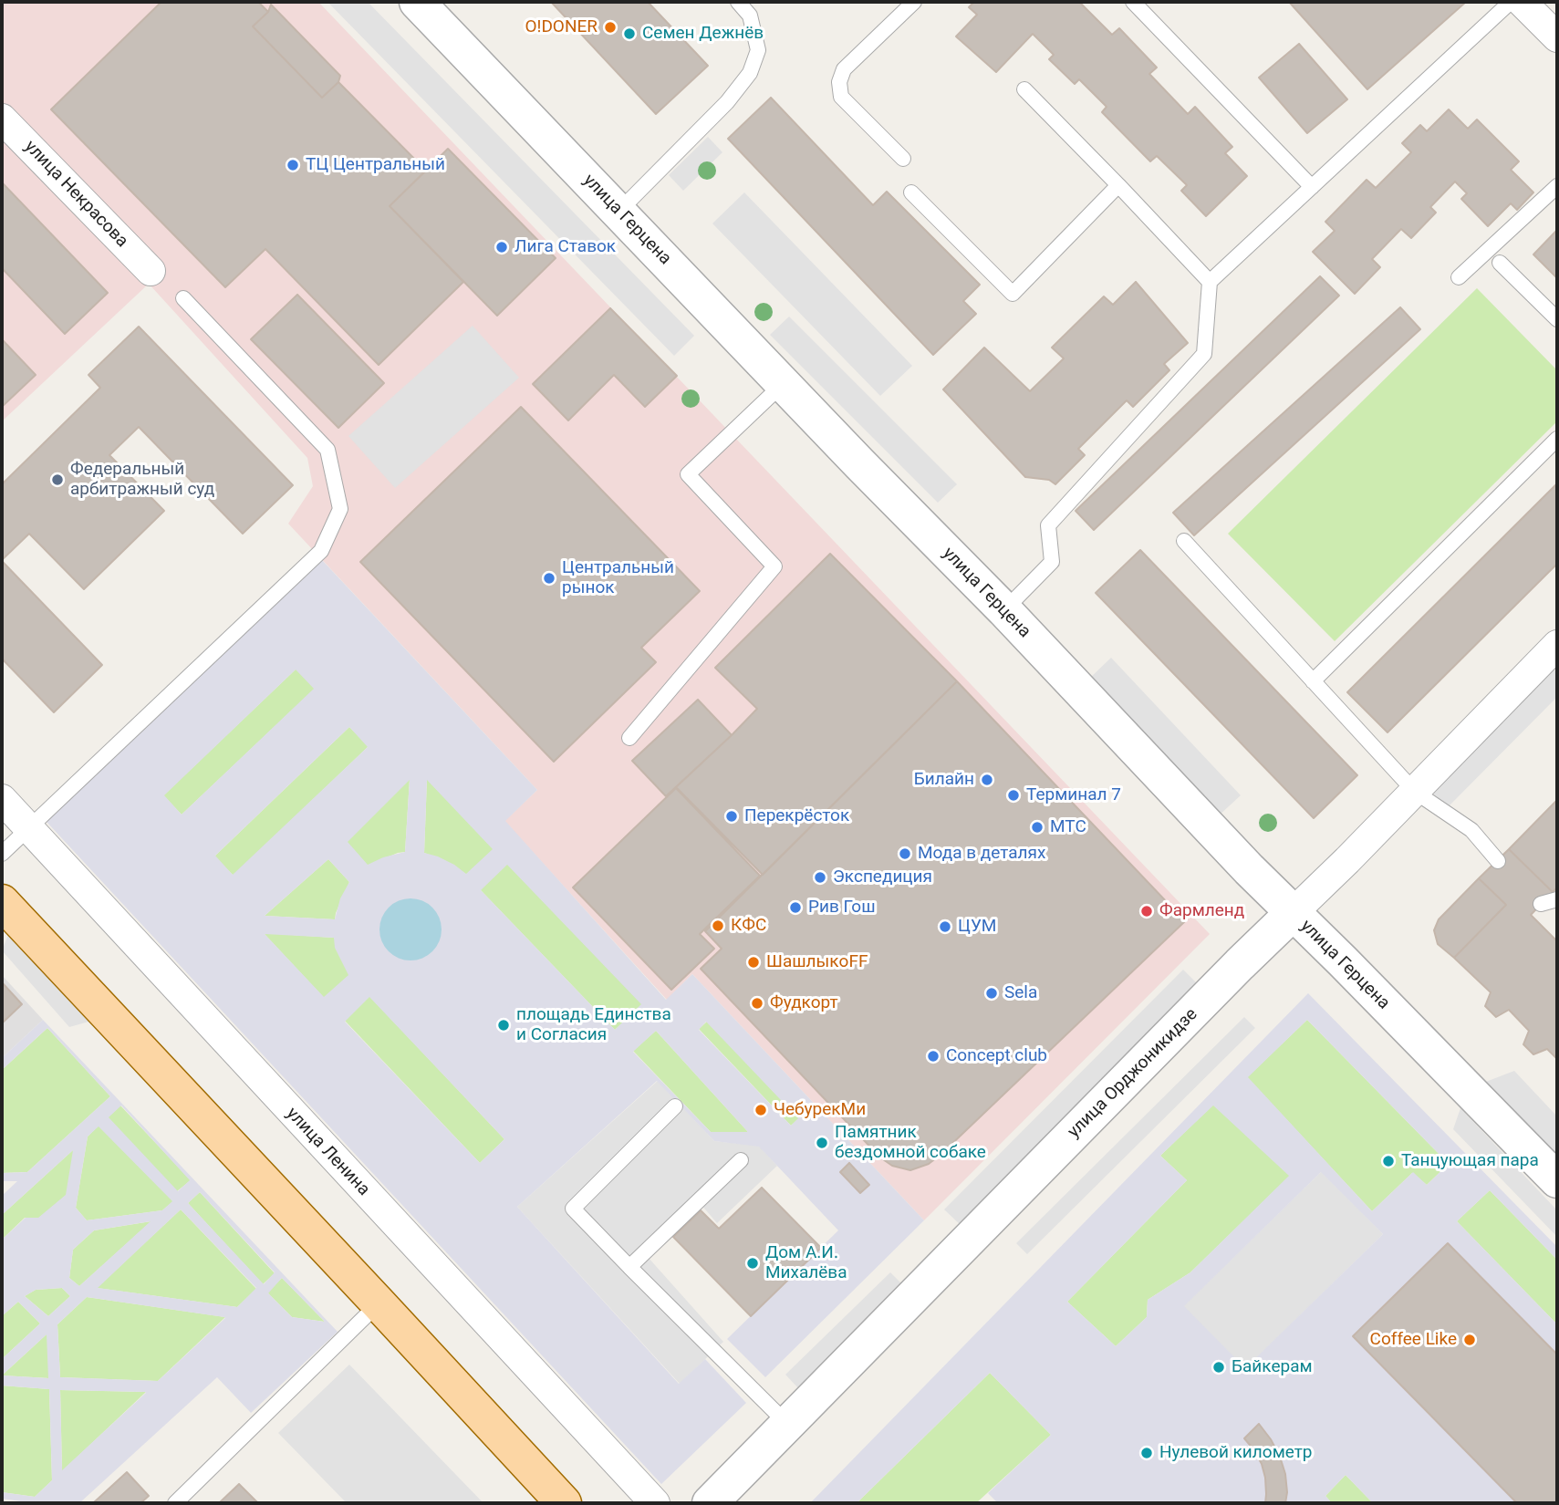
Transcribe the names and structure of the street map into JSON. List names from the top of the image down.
{
  "streets": {
    "street": [
      "улица Некрасова",
      "улица Герцена",
      "улица Орджоникидзе",
      "улица Ленина"
    ]
  },
  "crossings": [
    ["улица Герцена", "улица Орджоникидзе"]
  ],
  "places": [
    "O!DONER",
    "Семен Дежнёв",
    "ТЦ Центральный",
    "Лига Ставок",
    "Федеральный арбитражный суд",
    "Центральный рынок",
    "Билайн",
    "Терминал 7",
    "Перекрёсток",
    "МТС",
    "Мода в деталях",
    "Экспедиция",
    "Рив Гош",
    "Фармленд",
    "КФС",
    "ЦУМ",
    "ШашлыкoFF",
    "Sela",
    "Фудкорт",
    "площадь Единства и Согласия",
    "Concept club",
    "ЧебурекМи",
    "Памятник бездомной собаке",
    "Танцующая пара",
    "Дом А.И. Михалёва",
    "Coffee Like",
    "Байкерам",
    "Нулевой километр"
  ]
}
